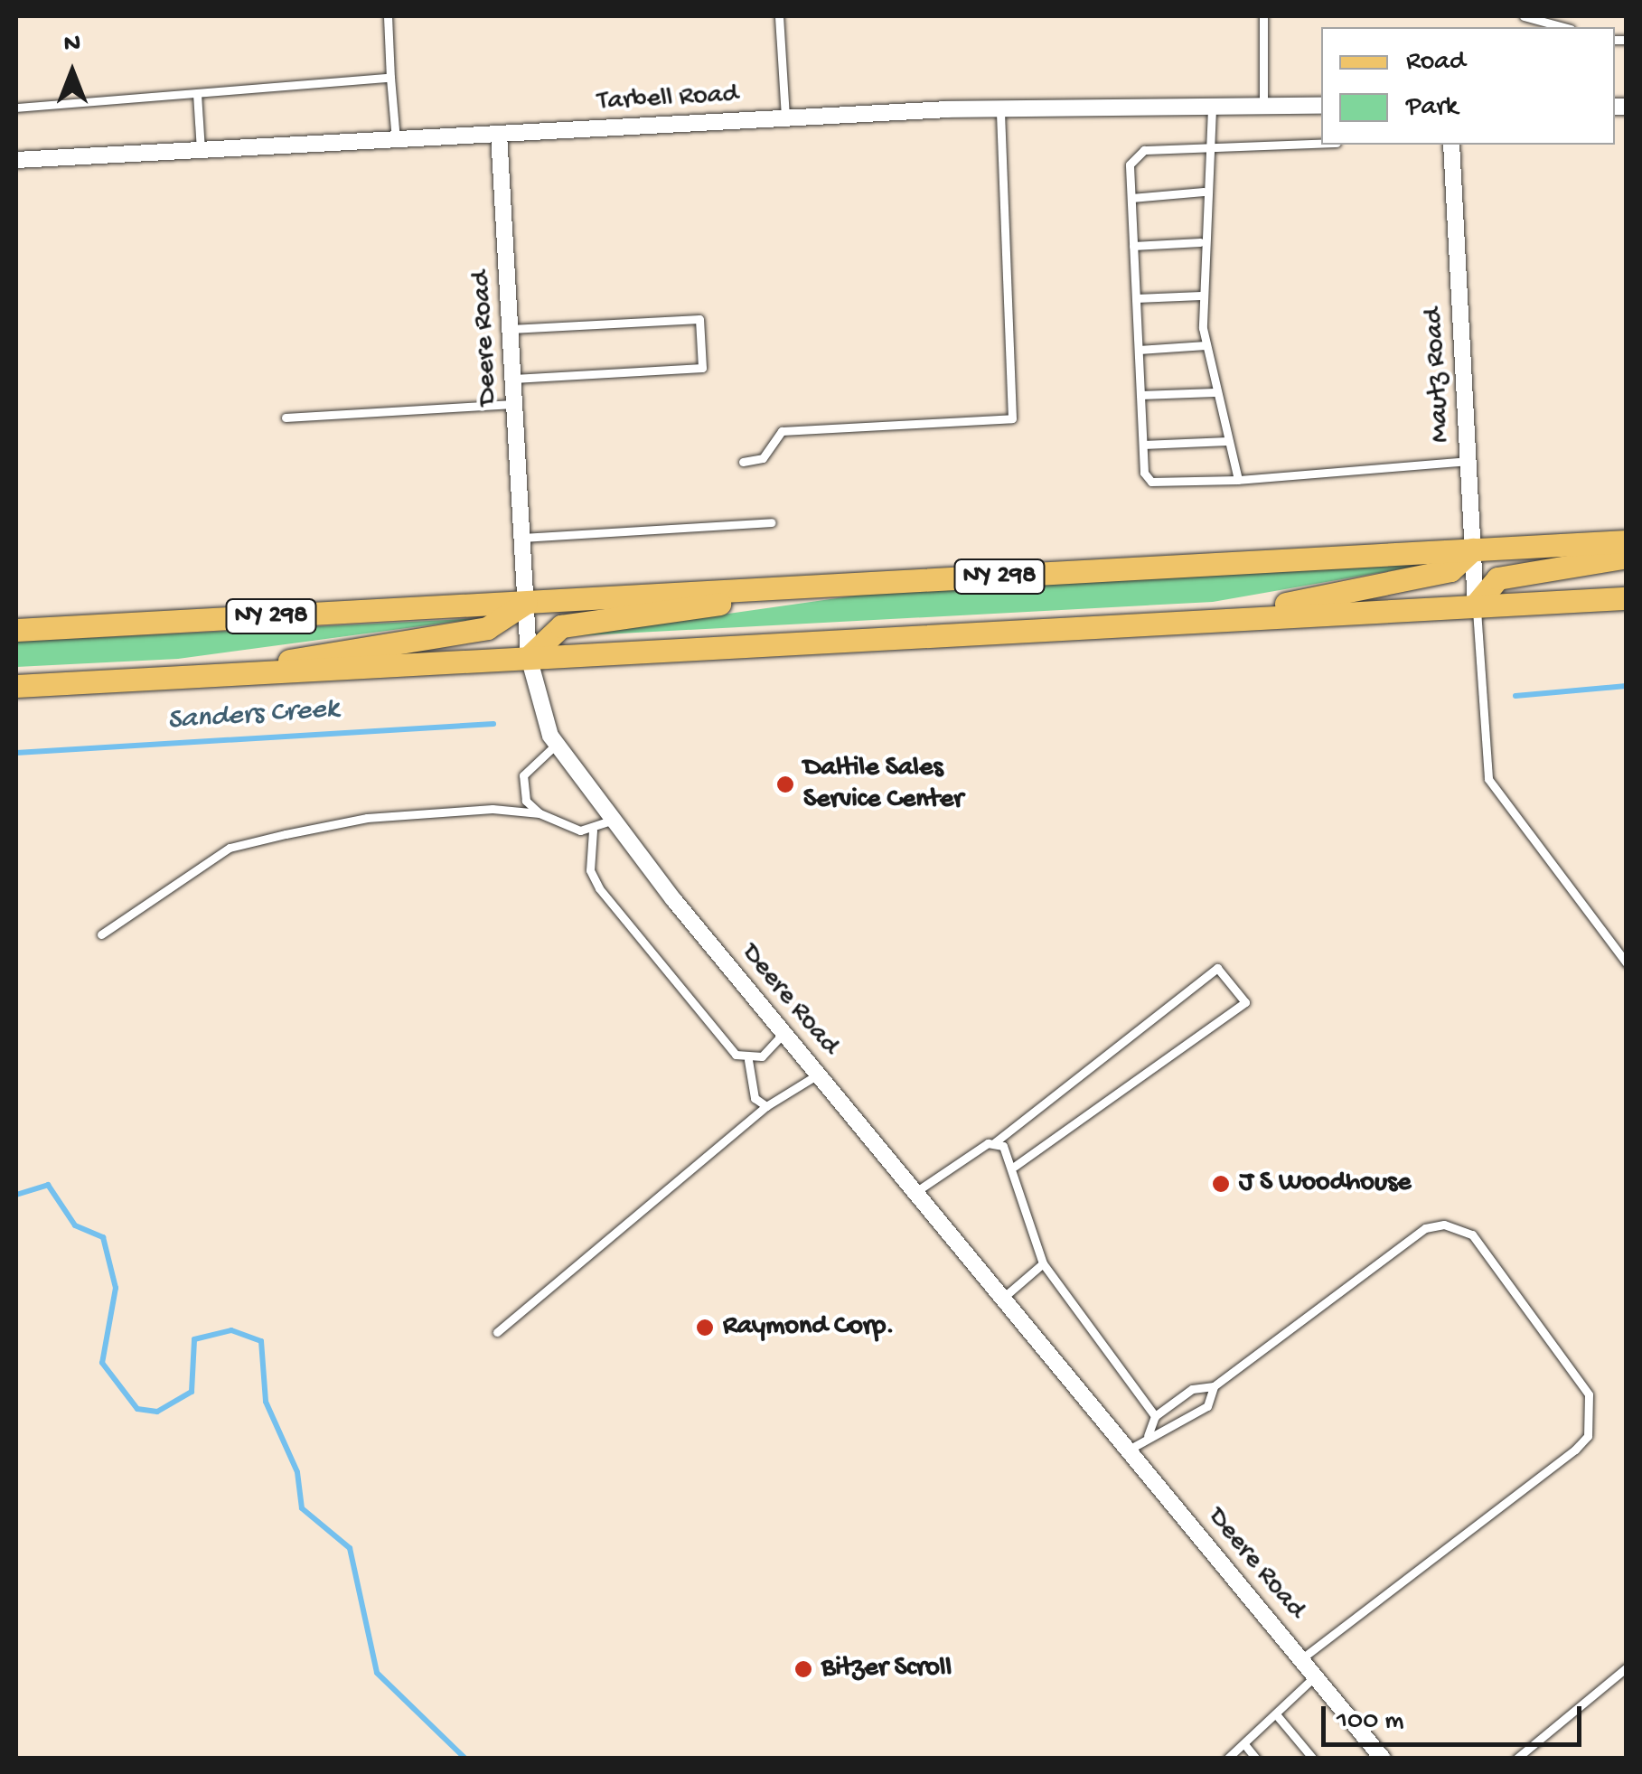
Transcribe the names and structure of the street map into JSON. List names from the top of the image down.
{
  "streets": {
    "main road": ["NY 298"],
    "street": ["Tarbell Road", "Deere Road", "Mautz Road"]
  },
  "crossings": [
    ["Tarbell Road", "Deere Road"],
    ["Deere Road", "NY 298"],
    ["Mautz Road", "NY 298"]
  ],
  "water": ["Sanders Creek"],
  "places": [
    "Daltile Sales Service Center",
    "J S Woodhouse",
    "Raymond Corp.",
    "Bitzer Scroll"
  ],
  "legend": ["Road", "Park"],
  "scale_bar": "100 m",
  "north": "top"
}
